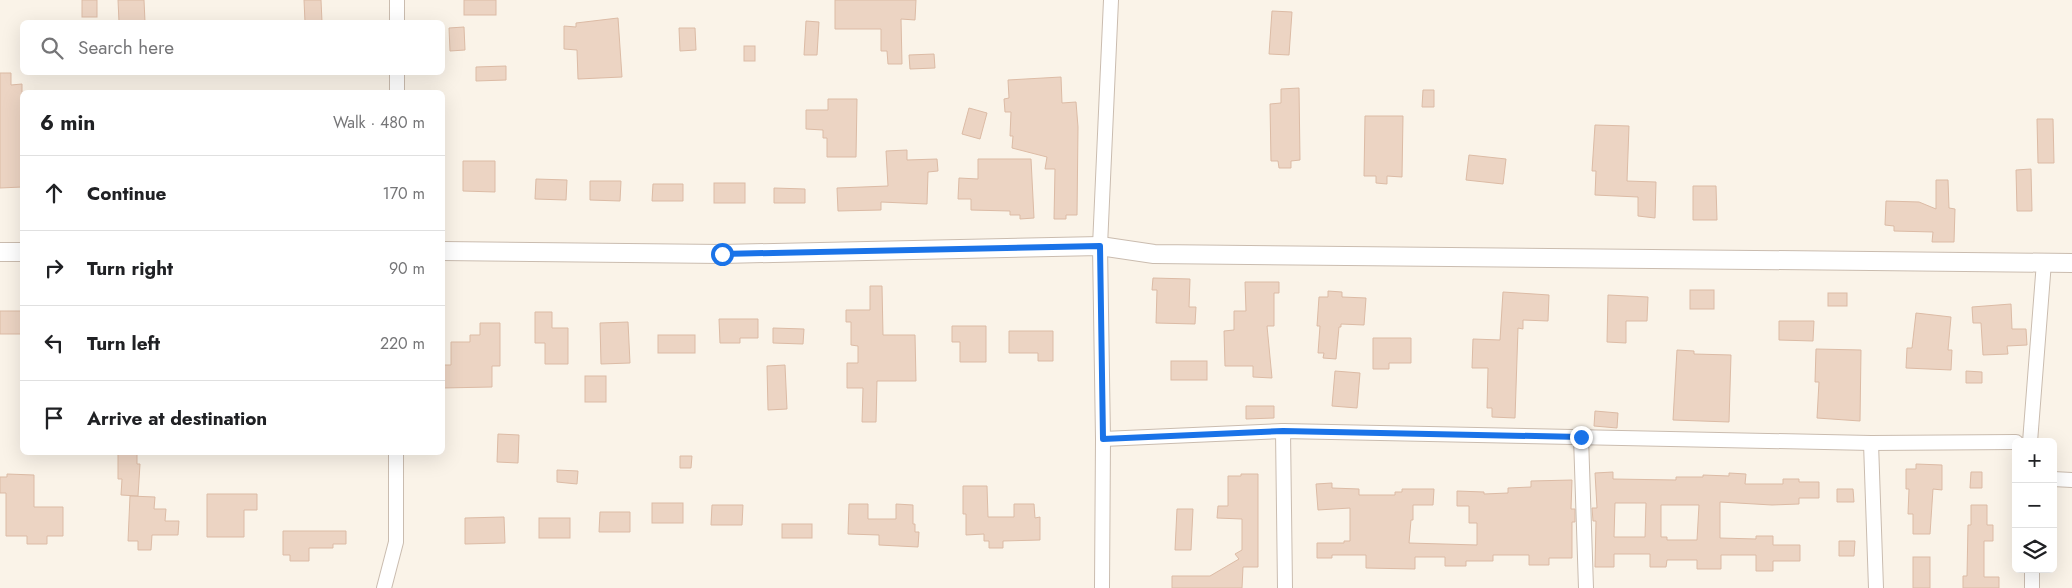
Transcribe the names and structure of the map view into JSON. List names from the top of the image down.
{
  "page": {
    "search": "Search here",
    "heading": ["6 min", "Walk · 480 m"],
    "list": [
      ["Continue", "170 m"],
      ["Turn right", "90 m"],
      ["Turn left", "220 m"],
      "Arrive at destination"
    ],
    "map_buttons": ["+", "−"]
  }
}
